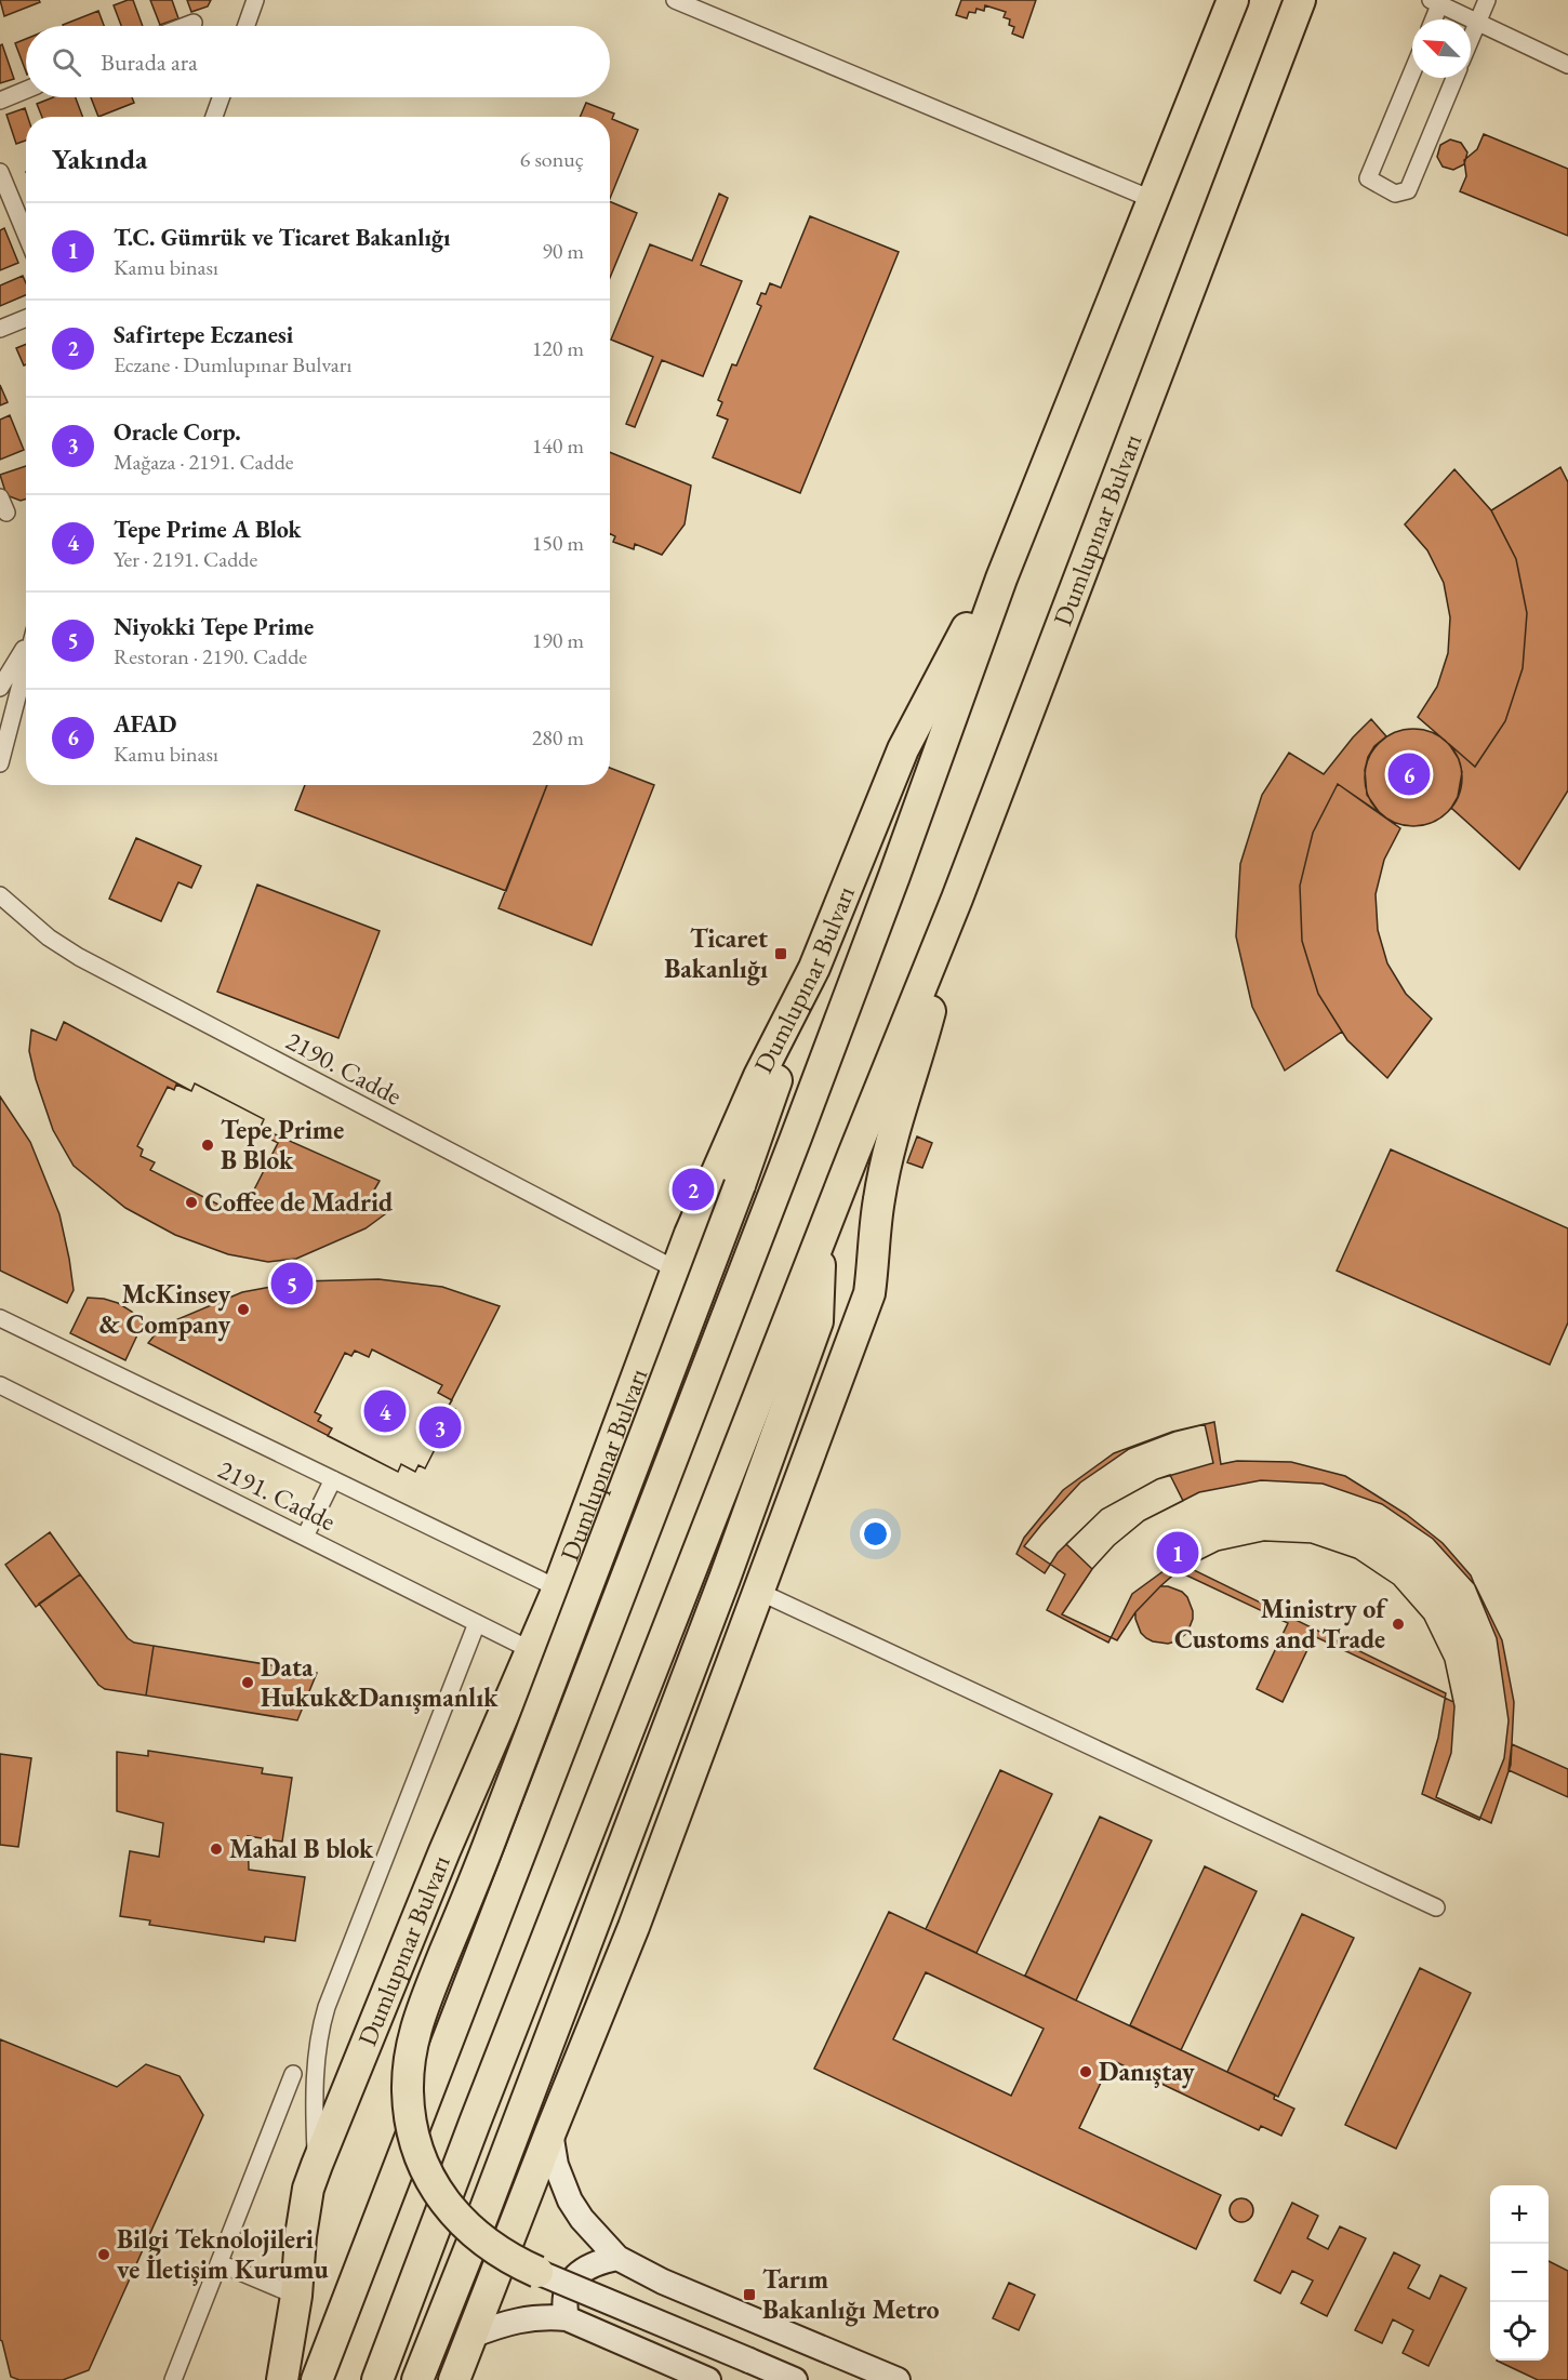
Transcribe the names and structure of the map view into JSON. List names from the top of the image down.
{
  "streets": {
    "highway": ["Dumlupınar Bulvarı"],
    "street": ["2190. Cadde", "2191. Cadde"]
  },
  "crossings": [
    ["Dumlupınar Bulvarı", "2190. Cadde"],
    ["Dumlupınar Bulvarı", "2191. Cadde"]
  ],
  "places": {
    "transit": ["Ticaret Bakanlığı", "Tarım Bakanlığı Metro"],
    "other": [
      "Tepe Prime B Blok",
      "Coffee de Madrid",
      "McKinsey & Company",
      "Ministry of Customs and Trade",
      "Data Hukuk&Danışmanlık",
      "Mahal B blok",
      "Danıştay",
      "Bilgi Teknolojileri ve İletişim Kurumu"
    ]
  },
  "north": "top left",
  "page": {
    "search": "Burada ara",
    "heading": ["Yakında", "6 sonuç"],
    "list": [
      {
        "mark": "1",
        "name": "T.C. Gümrük ve Ticaret Bakanlığı",
        "note": "Kamu binası",
        "value": "90 m"
      },
      {
        "mark": "2",
        "name": "Safirtepe Eczanesi",
        "note": "Eczane · Dumlupınar Bulvarı",
        "value": "120 m"
      },
      {
        "mark": "3",
        "name": "Oracle Corp.",
        "note": "Mağaza · 2191. Cadde",
        "value": "140 m"
      },
      {
        "mark": "4",
        "name": "Tepe Prime A Blok",
        "note": "Yer · 2191. Cadde",
        "value": "150 m"
      },
      {
        "mark": "5",
        "name": "Niyokki Tepe Prime",
        "note": "Restoran · 2190. Cadde",
        "value": "190 m"
      },
      {
        "mark": "6",
        "name": "AFAD",
        "note": "Kamu binası",
        "value": "280 m"
      }
    ],
    "pins": [
      "6",
      "2",
      "5",
      "4",
      "3",
      "1"
    ],
    "map_buttons": ["+", "−"]
  }
}
